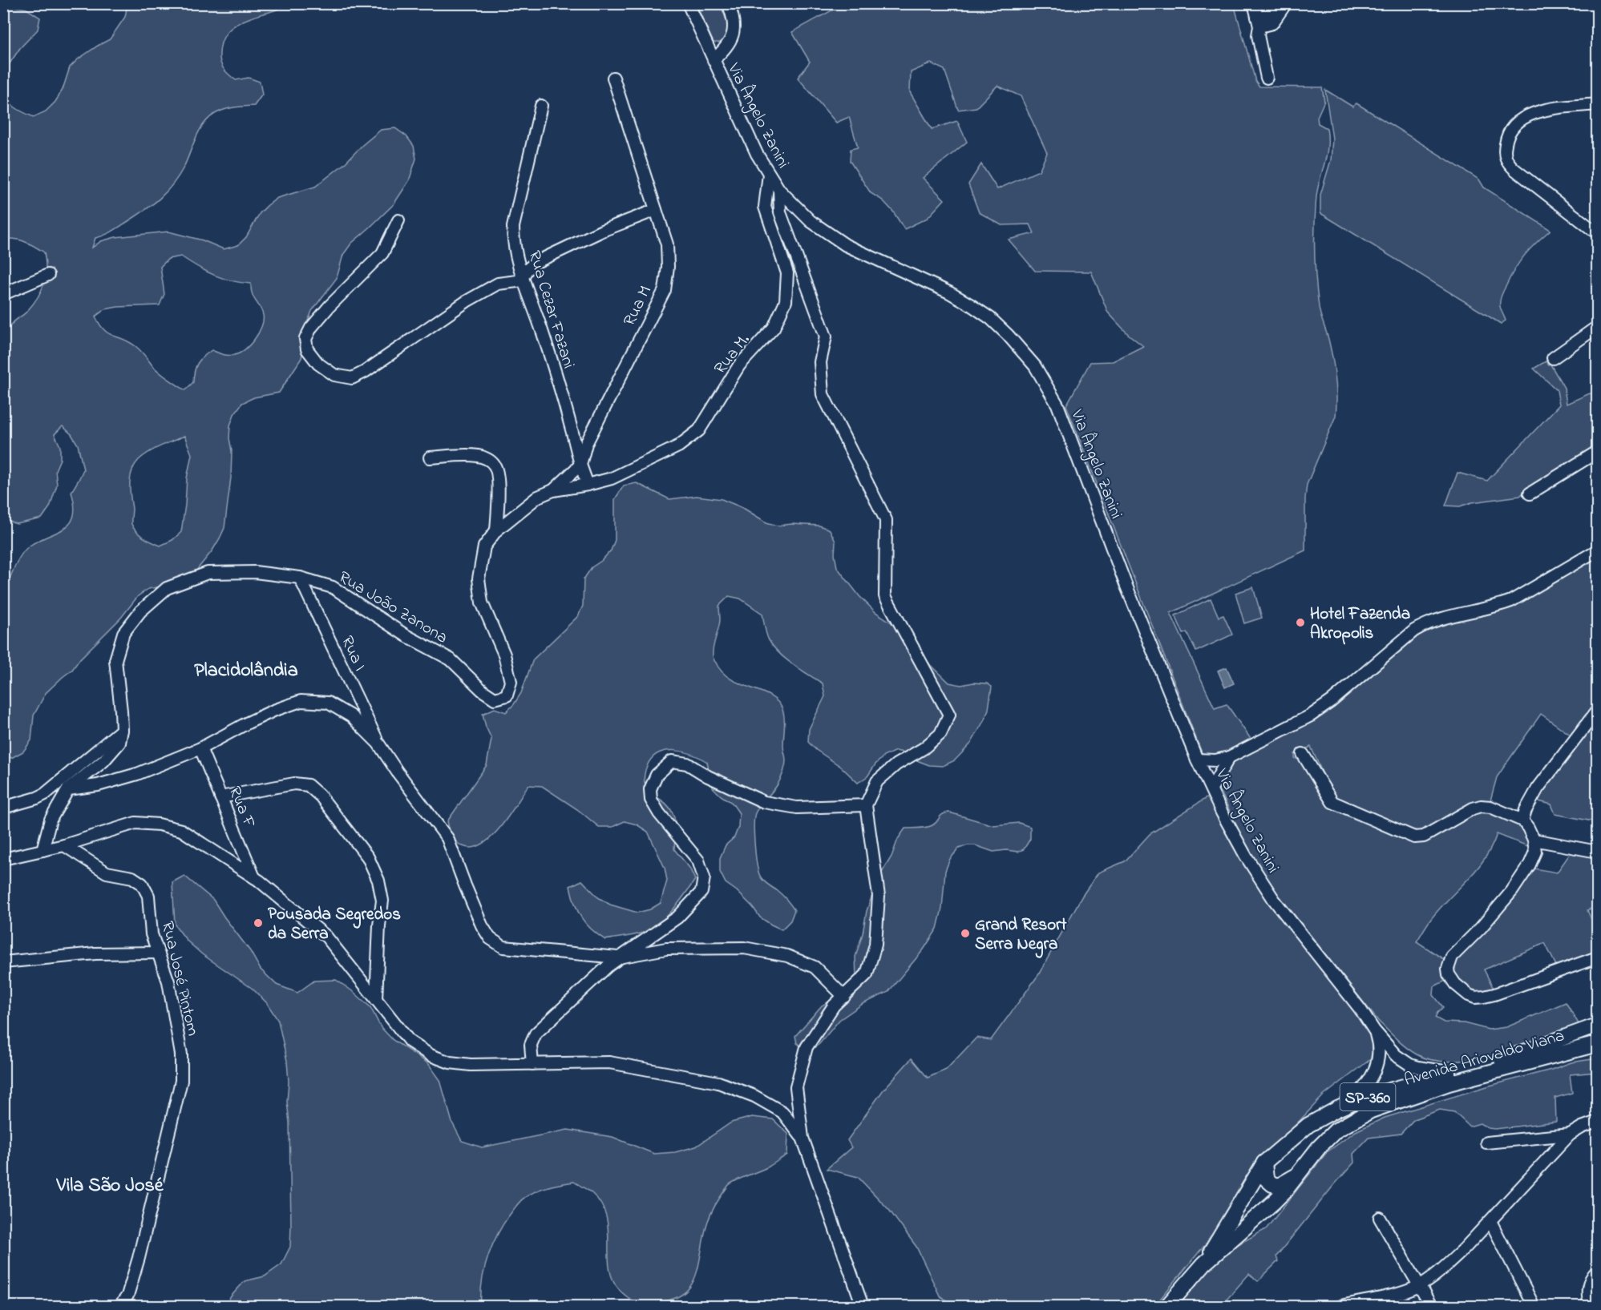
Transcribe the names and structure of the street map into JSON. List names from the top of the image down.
{
  "streets": {
    "main road": ["Avenida Ariovaldo Viana", "SP-360"],
    "street": [
      "Via Ângelo Zanini",
      "Rua M",
      "Rua Cezar Fazani",
      "Rua M.",
      "Rua João Zanona",
      "Rua I",
      "Rua F",
      "Rua José Pintom"
    ]
  },
  "crossings": [
    ["Via Ângelo Zanini", "Rua M."],
    ["Via Ângelo Zanini", "Avenida Ariovaldo Viana"],
    ["Rua M", "Rua Cezar Fazani"],
    ["Rua M.", "Rua João Zanona"],
    ["Rua João Zanona", "Rua I"],
    ["Avenida Ariovaldo Viana", "SP-360"]
  ],
  "districts": ["Placidolândia", "Vila São José"],
  "places": ["Hotel Fazenda Akropolis", "Pousada Segredos da Serra", "Grand Resort Serra Negra"]
}
